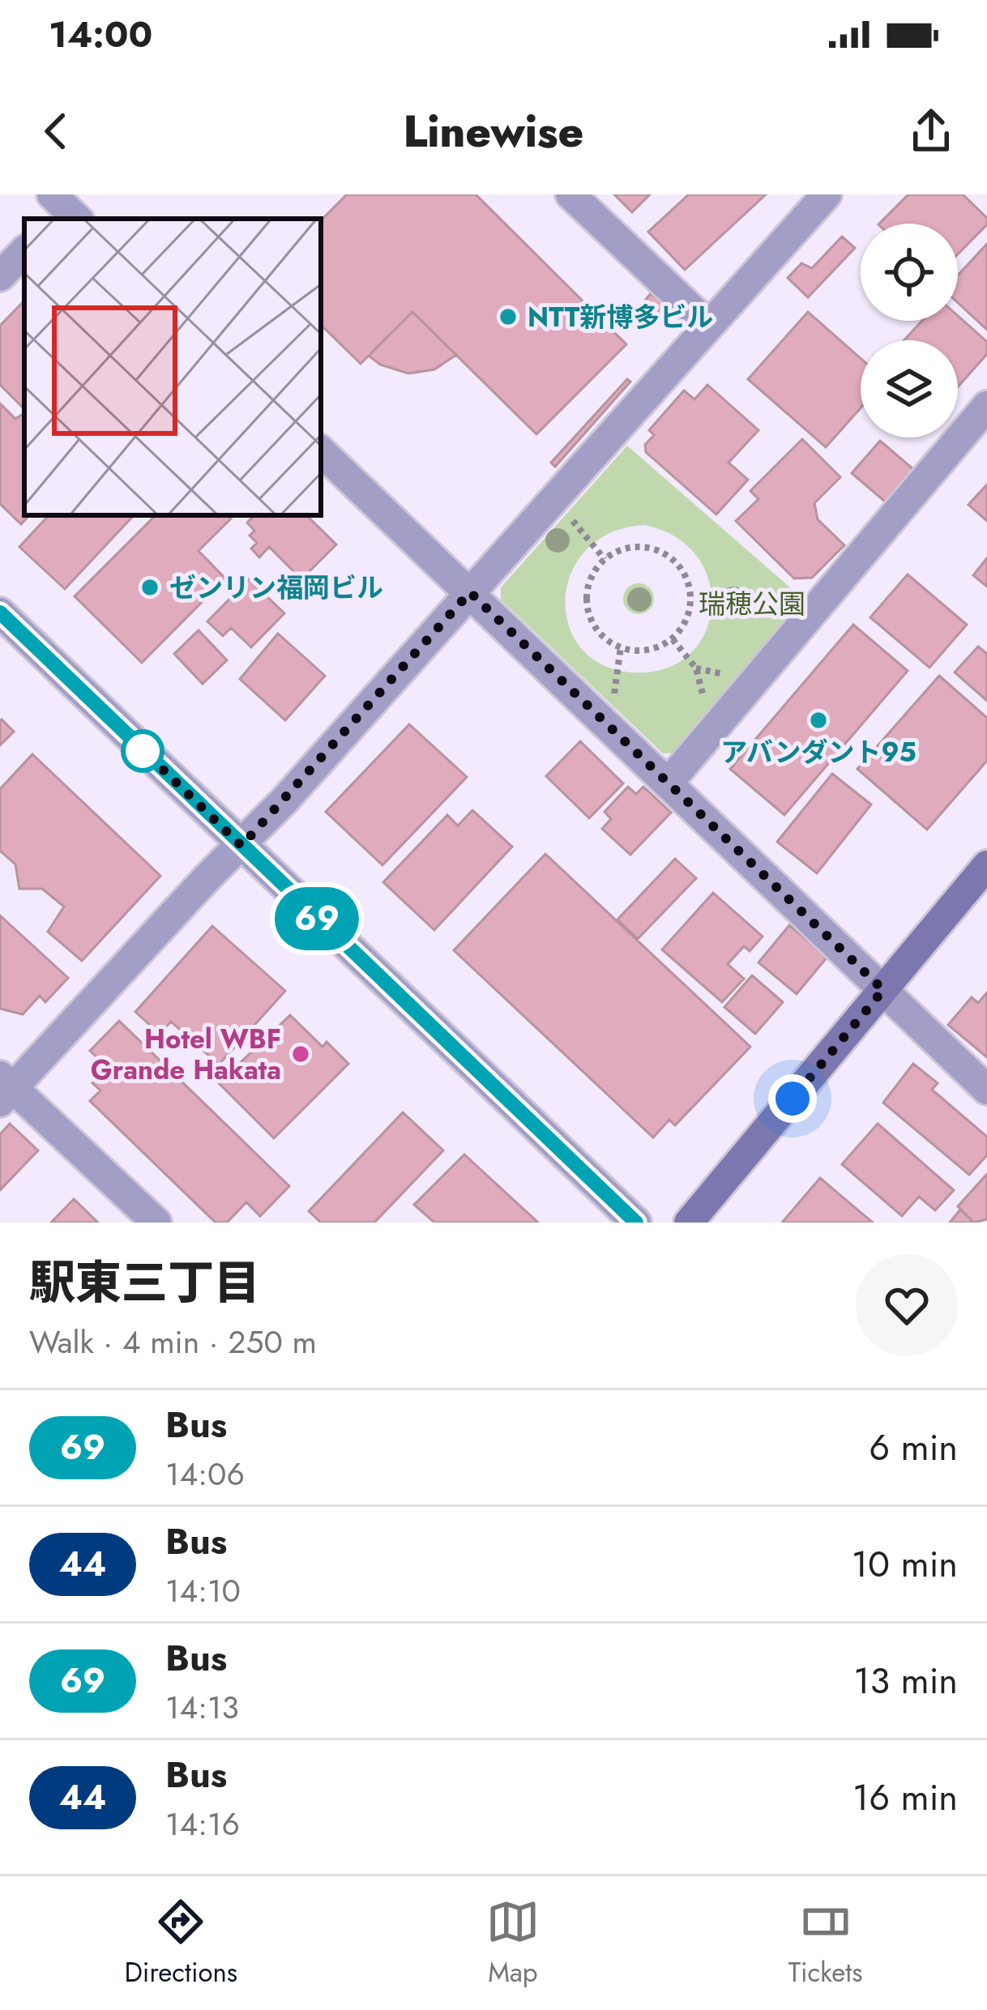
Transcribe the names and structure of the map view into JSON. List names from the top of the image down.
{
  "parks": ["瑞穂公園"],
  "places": [
    "NTT新博多ビル",
    "ゼンリン福岡ビル",
    "アバンダント95",
    "Hotel WBF Grande Hakata"
  ],
  "lines": ["bus line 69"],
  "page": {
    "status": "14:00",
    "header": "Linewise",
    "on_map": "69",
    "heading": ["駅東三丁目", "Walk · 4 min · 250 m"],
    "list": [
      {
        "mark": "69",
        "name": "Bus",
        "note": "14:06",
        "value": "6 min"
      },
      {
        "mark": "44",
        "name": "Bus",
        "note": "14:10",
        "value": "10 min"
      },
      {
        "mark": "69",
        "name": "Bus",
        "note": "14:13",
        "value": "13 min"
      },
      {
        "mark": "44",
        "name": "Bus",
        "note": "14:16",
        "value": "16 min"
      }
    ],
    "tabs": ["Directions", "Map", "Tickets"]
  }
}
